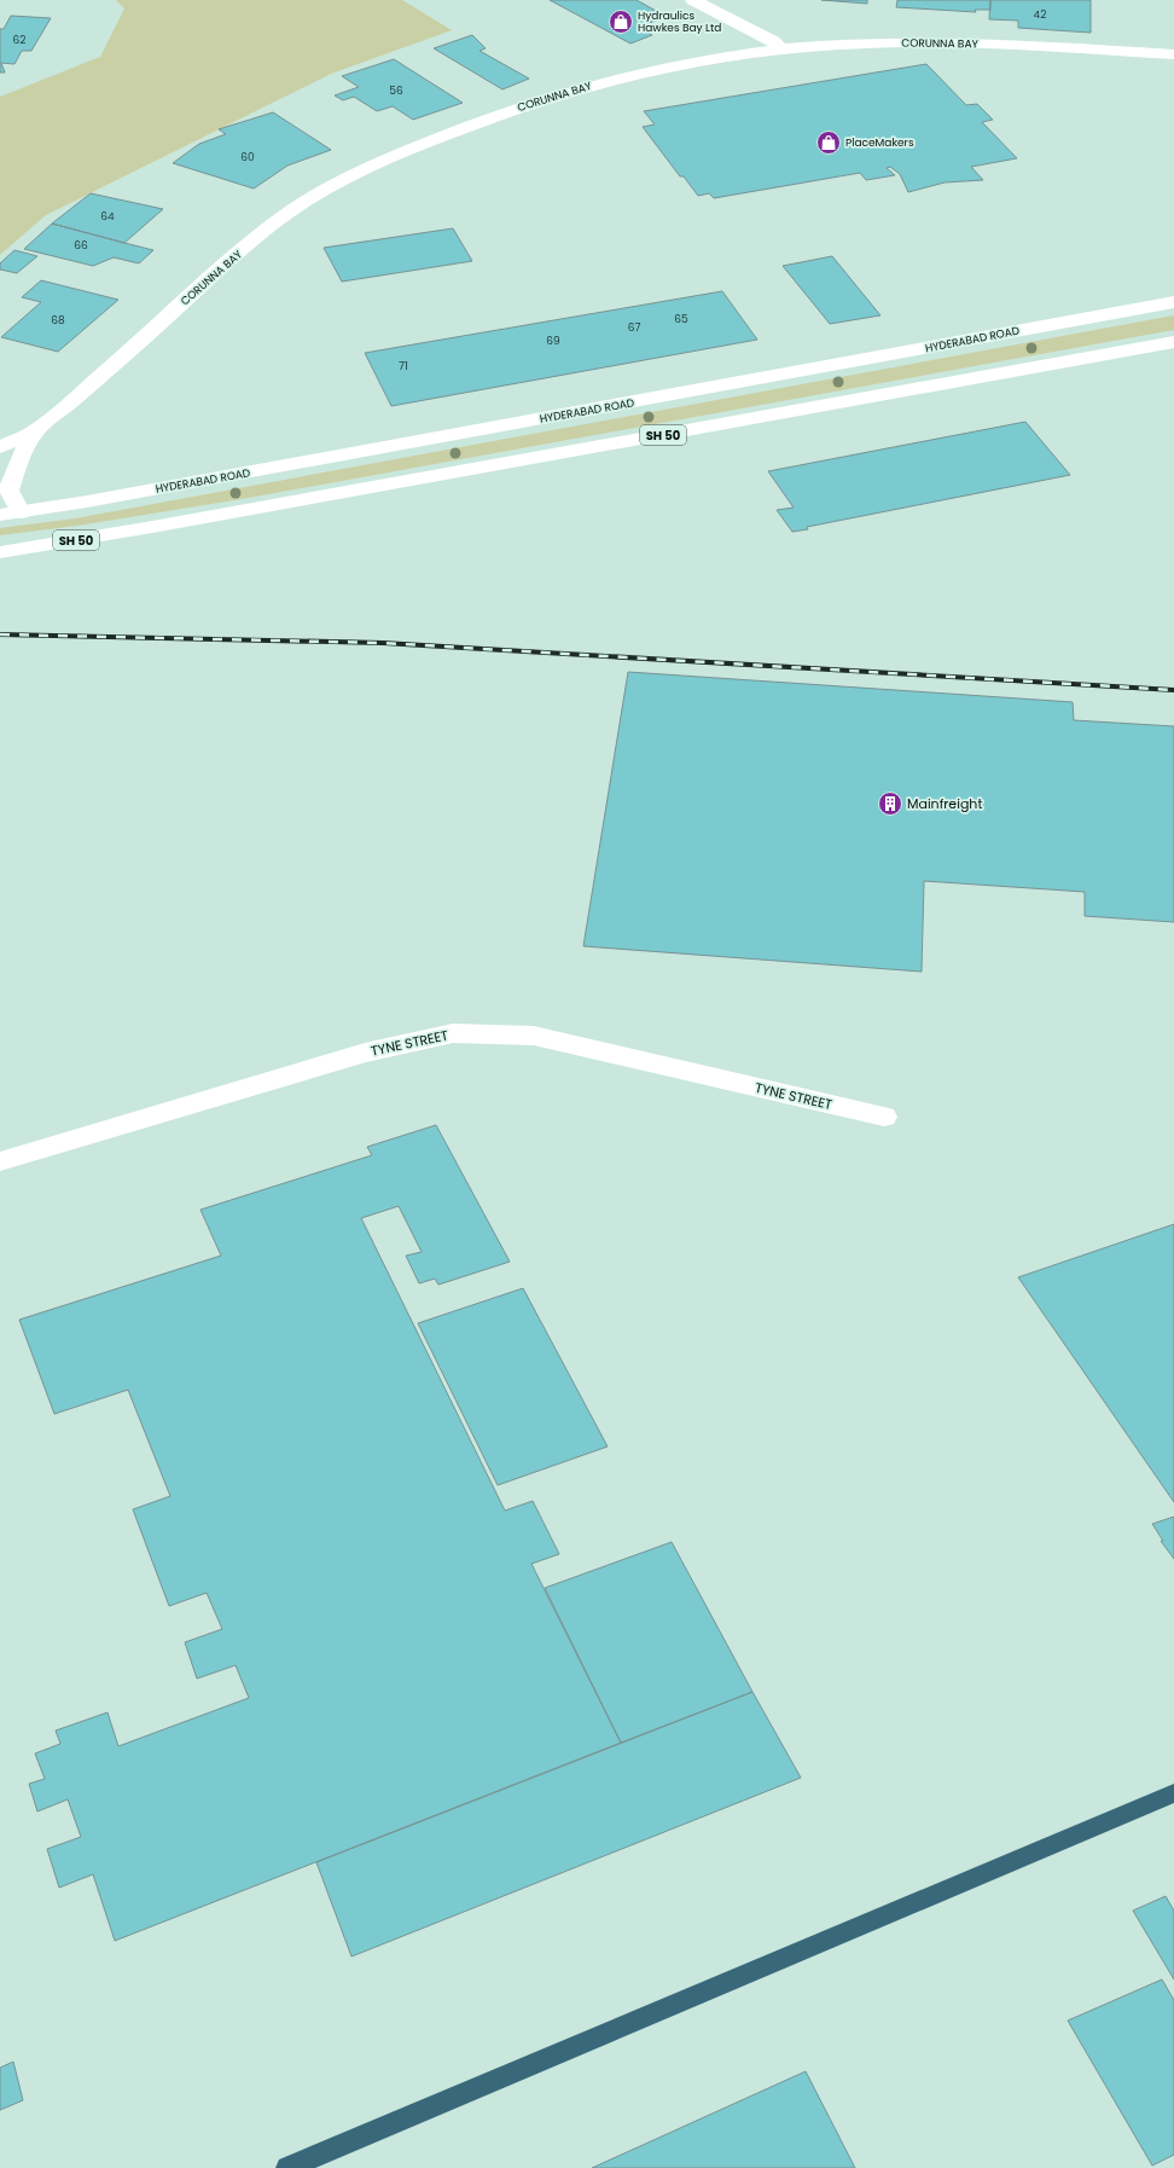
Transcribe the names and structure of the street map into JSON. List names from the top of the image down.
{
  "streets": {
    "main road": [
      "CORUNNA BAY",
      "HYDERABAD ROAD",
      "SH 50",
      "TYNE STREET"
    ]
  },
  "crossings": [
    ["CORUNNA BAY", "HYDERABAD ROAD"]
  ],
  "places": {
    "shop": ["Hydraulics Hawkes Bay Ltd", "PlaceMakers"],
    "building": ["Mainfreight"]
  },
  "house_numbers": [
    "42",
    "62",
    "56",
    "60",
    "64",
    "66",
    "65",
    "68",
    "67",
    "69",
    "71"
  ]
}
